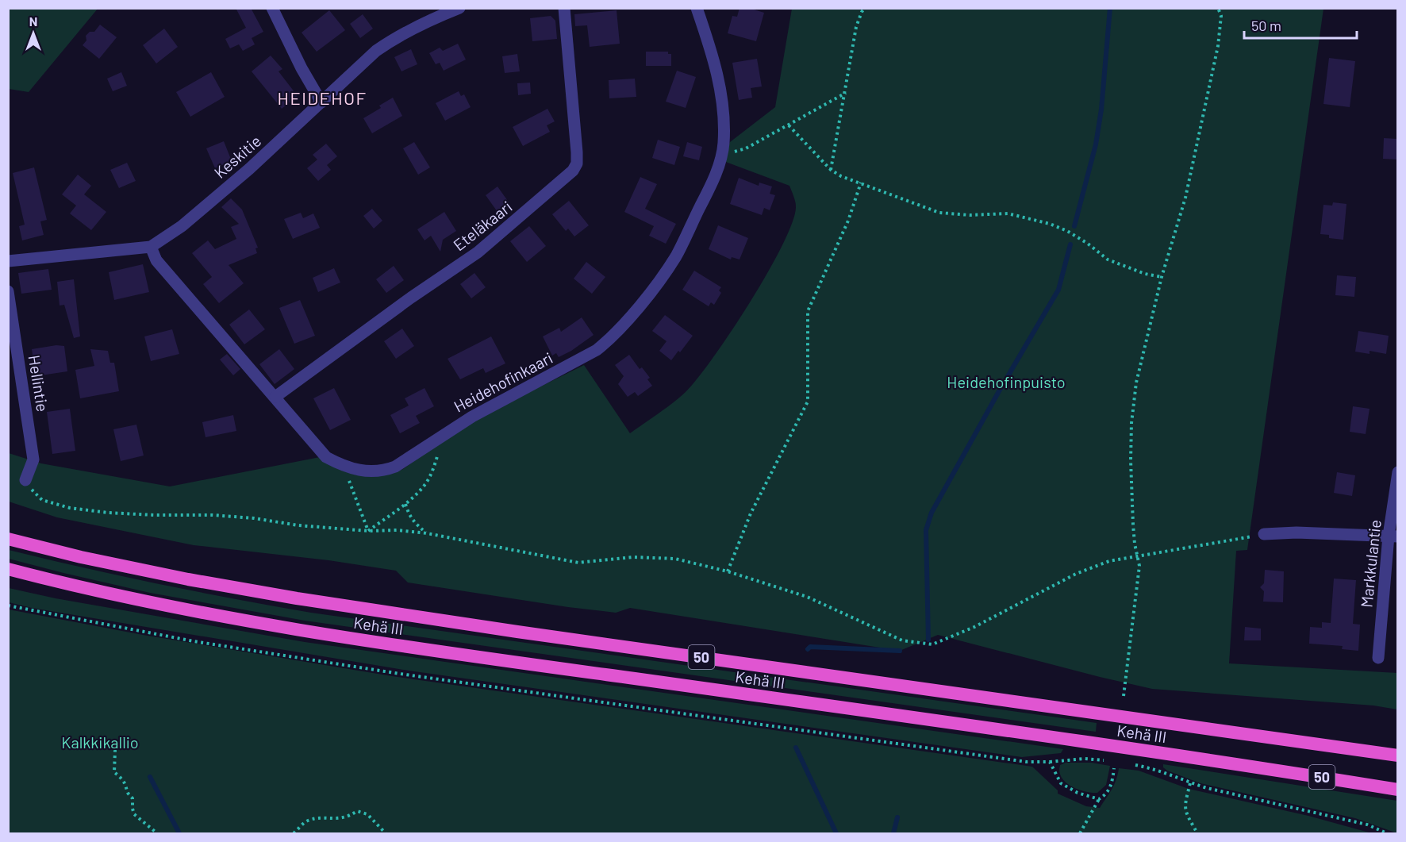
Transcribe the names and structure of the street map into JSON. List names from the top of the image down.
{
  "streets": {
    "highway": ["Kehä III", "50"],
    "street": [
      "Keskitie",
      "Eteläkaari",
      "Heidehofinkaari",
      "Hellintie",
      "Markkulantie"
    ]
  },
  "crossings": [
    ["Keskitie", "Heidehofinkaari"],
    ["Eteläkaari", "Heidehofinkaari"]
  ],
  "districts": ["HEIDEHOF"],
  "parks": ["Heidehofinpuisto", "Kalkkikallio"],
  "scale_bar": "50 m",
  "north": "top"
}
